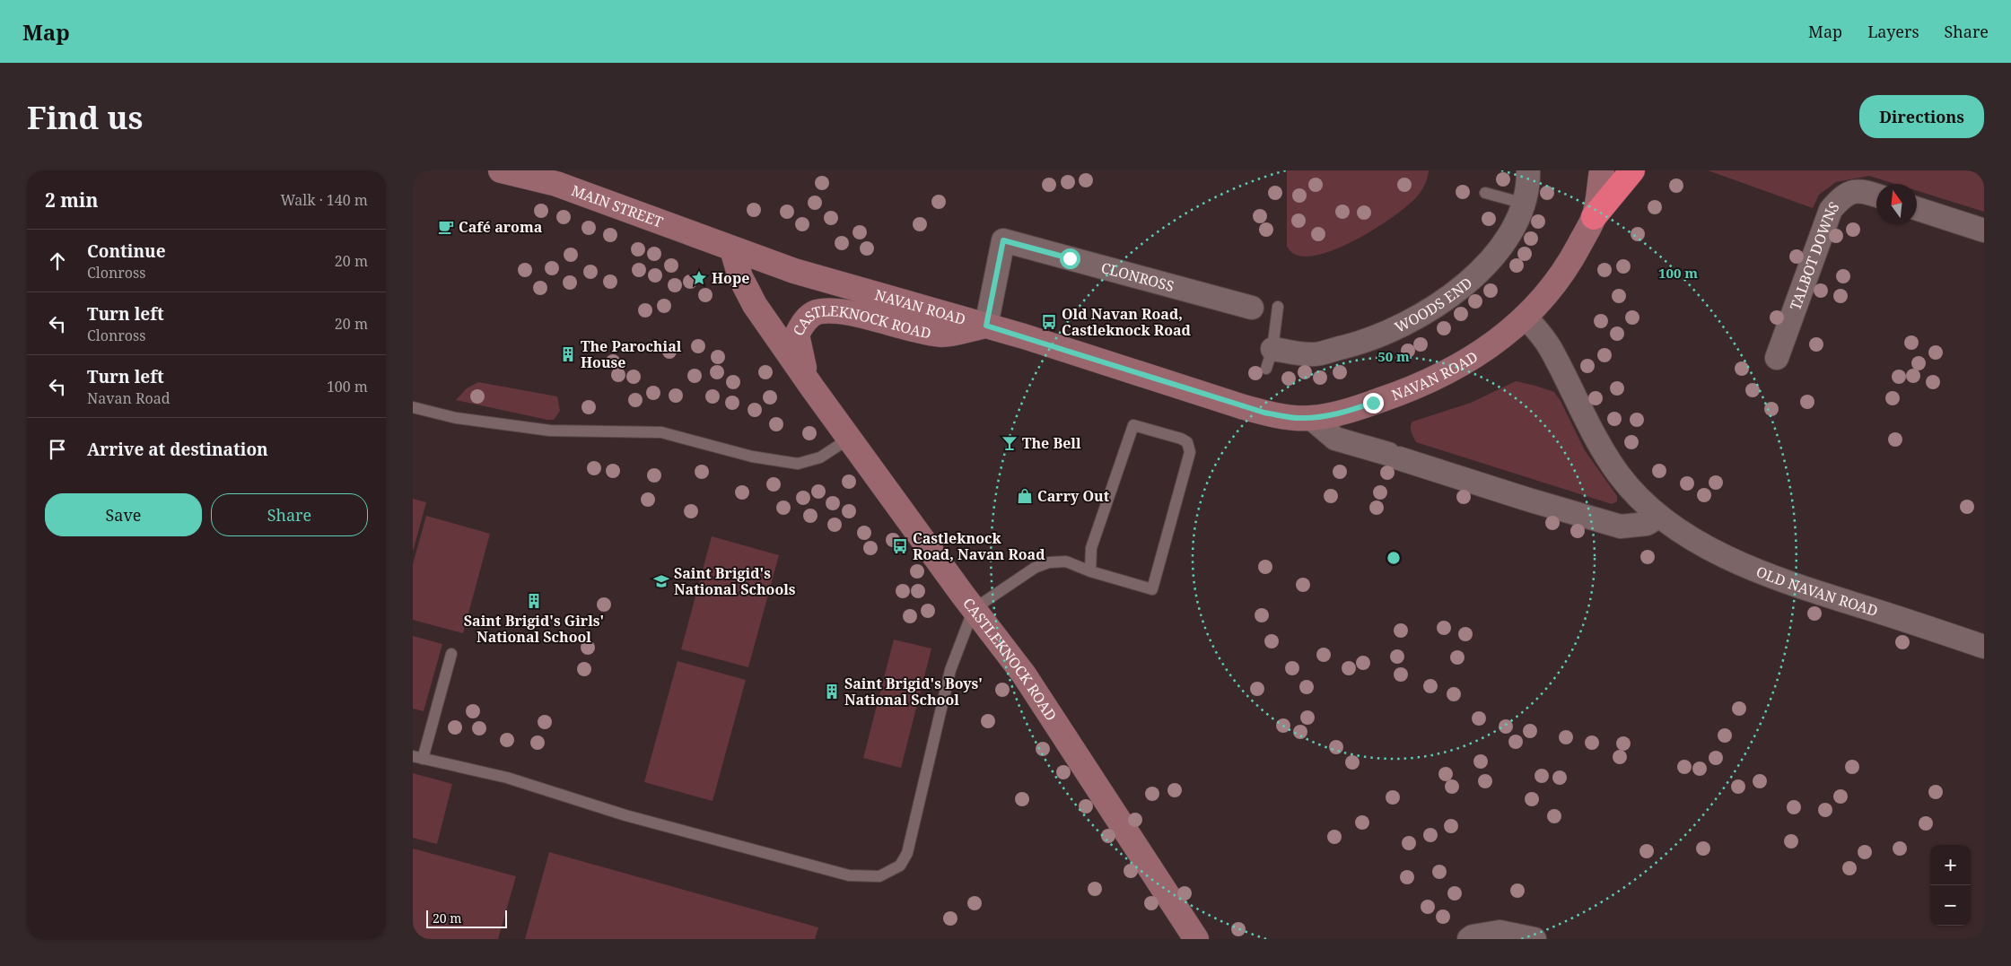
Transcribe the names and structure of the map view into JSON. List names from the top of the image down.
{
  "streets": {
    "main road": ["MAIN STREET", "NAVAN ROAD", "CASTLEKNOCK ROAD"],
    "street": [
      "TALBOT DOWNS",
      "CLONROSS",
      "WOODS END",
      "OLD NAVAN ROAD"
    ]
  },
  "crossings": [
    ["MAIN STREET", "NAVAN ROAD"],
    ["MAIN STREET", "CASTLEKNOCK ROAD"],
    ["CLONROSS", "NAVAN ROAD"],
    ["CLONROSS", "CASTLEKNOCK ROAD"],
    ["NAVAN ROAD", "CASTLEKNOCK ROAD"],
    ["NAVAN ROAD", "OLD NAVAN ROAD"]
  ],
  "places": {
    "cafe": ["Café aroma"],
    "place": ["Hope"],
    "bus stop": ["Old Navan Road, Castleknock Road", "Castleknock Road, Navan Road"],
    "building": ["The Parochial House", "Saint Brigid's Girls' National School", "Saint Brigid's Boys' National School"],
    "bar": ["The Bell"],
    "shop": ["Carry Out"],
    "school or university": ["Saint Brigid's National Schools"]
  },
  "scale_bar": "20 m",
  "north": "top",
  "page": {
    "header": "Map",
    "nav": ["Map", "Layers", "Share"],
    "buttons": [
      "Directions",
      ["Save", "Share"]
    ],
    "title": "Find us",
    "heading": ["2 min", "Walk · 140 m"],
    "list": [
      ["Continue", "Clonross", "20 m"],
      ["Turn left", "Clonross", "20 m"],
      ["Turn left", "Navan Road", "100 m"],
      "Arrive at destination"
    ],
    "map_buttons": ["+", "−"],
    "scale": "20 m"
  },
  "rings": ["100 m", "50 m"]
}
